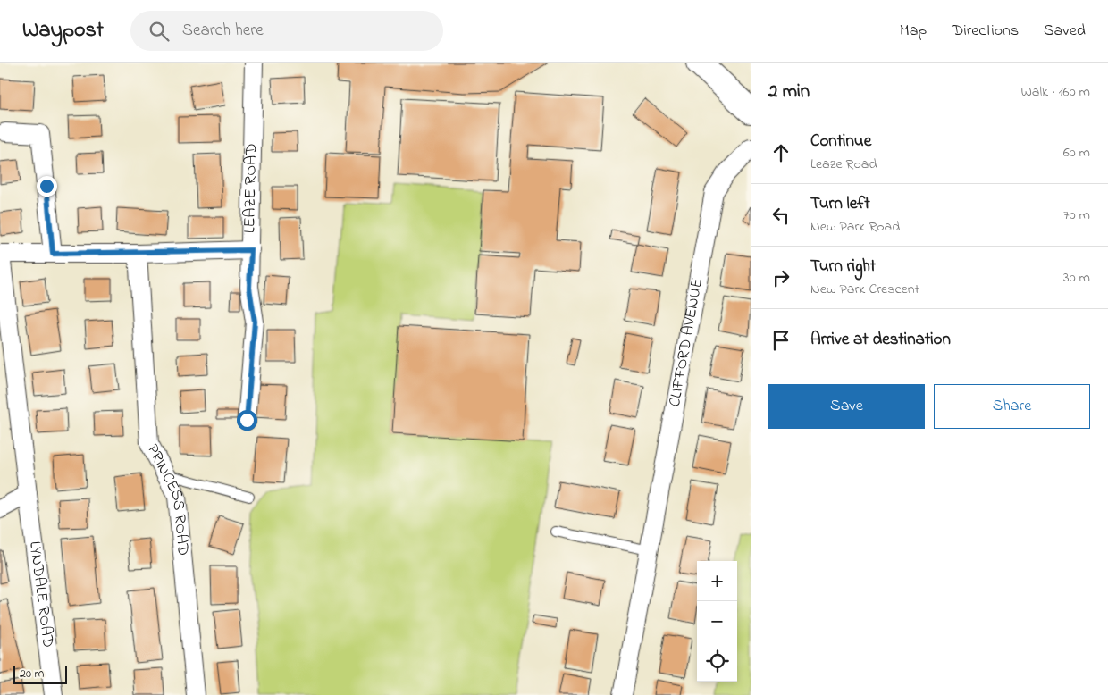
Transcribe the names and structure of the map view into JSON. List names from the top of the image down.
{
  "streets": {
    "street": [
      "LEAZE ROAD",
      "CLIFFORD AVENUE",
      "PRINCESS ROAD",
      "LYNDALE ROAD"
    ]
  },
  "scale_bar": "20 m",
  "page": {
    "header": "Waypost",
    "search": "Search here",
    "nav": ["Map", "Directions", "Saved"],
    "heading": ["2 min", "Walk · 160 m"],
    "list": [
      ["Continue", "Leaze Road", "60 m"],
      ["Turn left", "New Park Road", "70 m"],
      ["Turn right", "New Park Crescent", "30 m"],
      "Arrive at destination"
    ],
    "buttons": ["Save", "Share"],
    "map_buttons": ["+", "−"],
    "scale": "20 m"
  }
}
